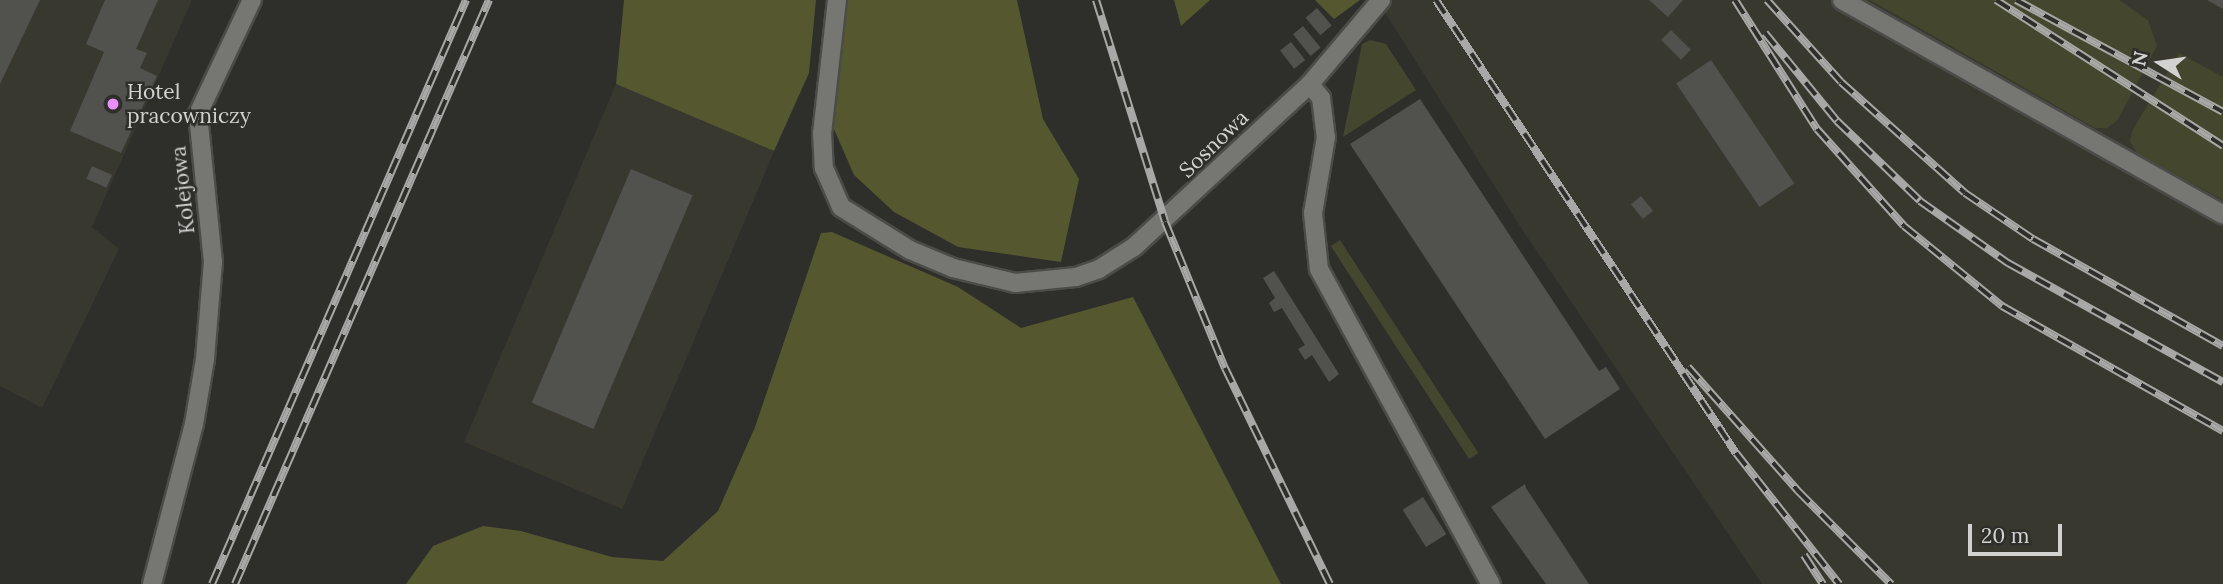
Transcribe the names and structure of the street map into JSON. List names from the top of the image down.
{
  "streets": {
    "street": ["Sosnowa", "Kolejowa"]
  },
  "places": ["Hotel pracowniczy"],
  "scale_bar": "20 m",
  "north": "left"
}
